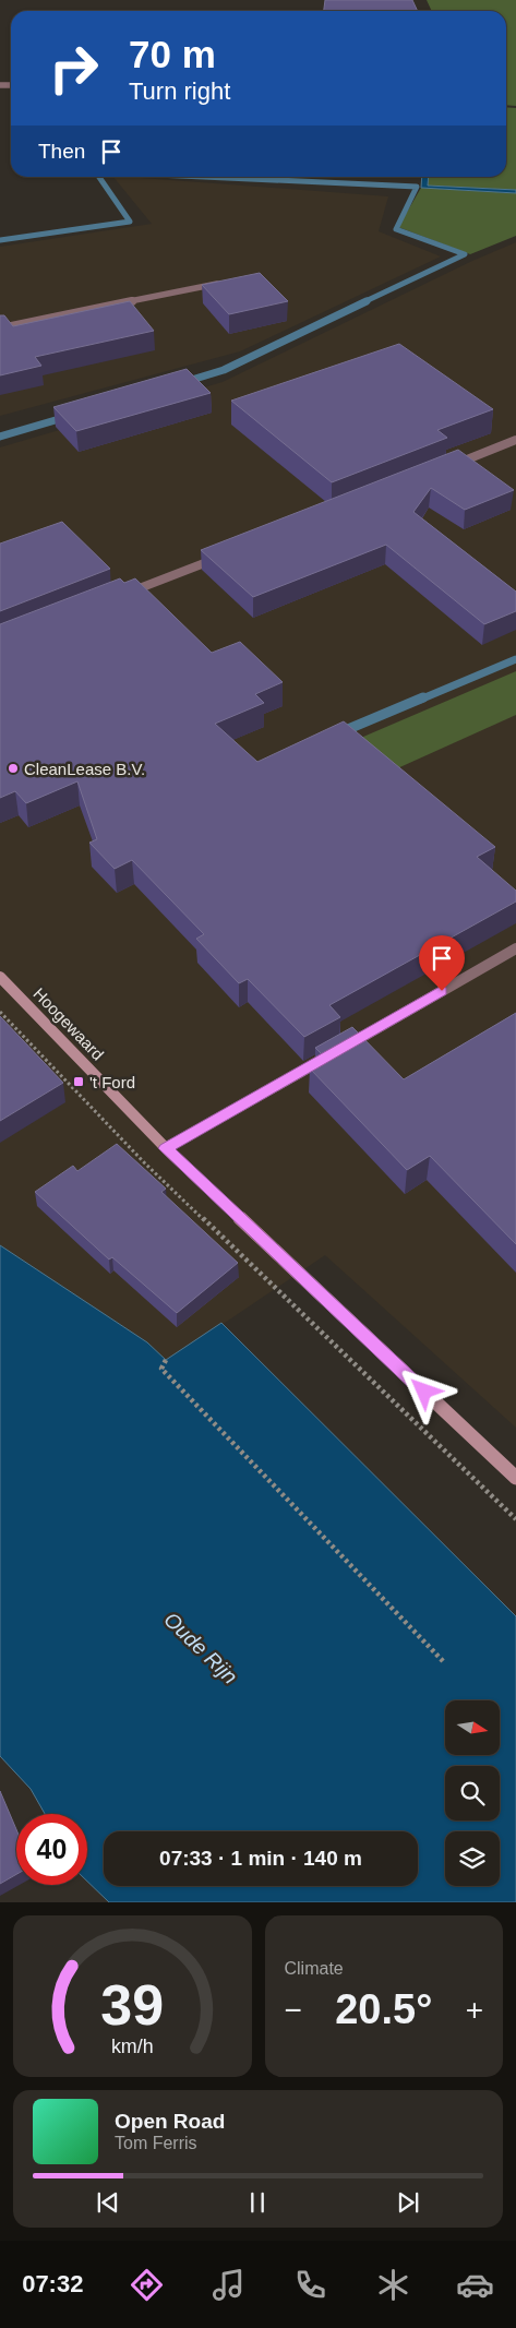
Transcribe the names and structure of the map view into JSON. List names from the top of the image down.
{
  "streets": {
    "street": ["Hoogewaard"]
  },
  "water": ["Oude Rijn"],
  "places": {
    "other": ["CleanLease B.V."],
    "transit": ["'t Ford"]
  },
  "north": "right",
  "page": {
    "turn": ["70 m", "Turn right"],
    "then": "Then",
    "limit": "40",
    "trip": "07:33 · 1 min · 140 m",
    "tile": "Climate",
    "heat": ["−", "20.5°", "+"],
    "song": ["Open Road", "Tom Ferris"],
    "tabs": "07:32",
    "gauge": ["39", "km/h"]
  }
}
